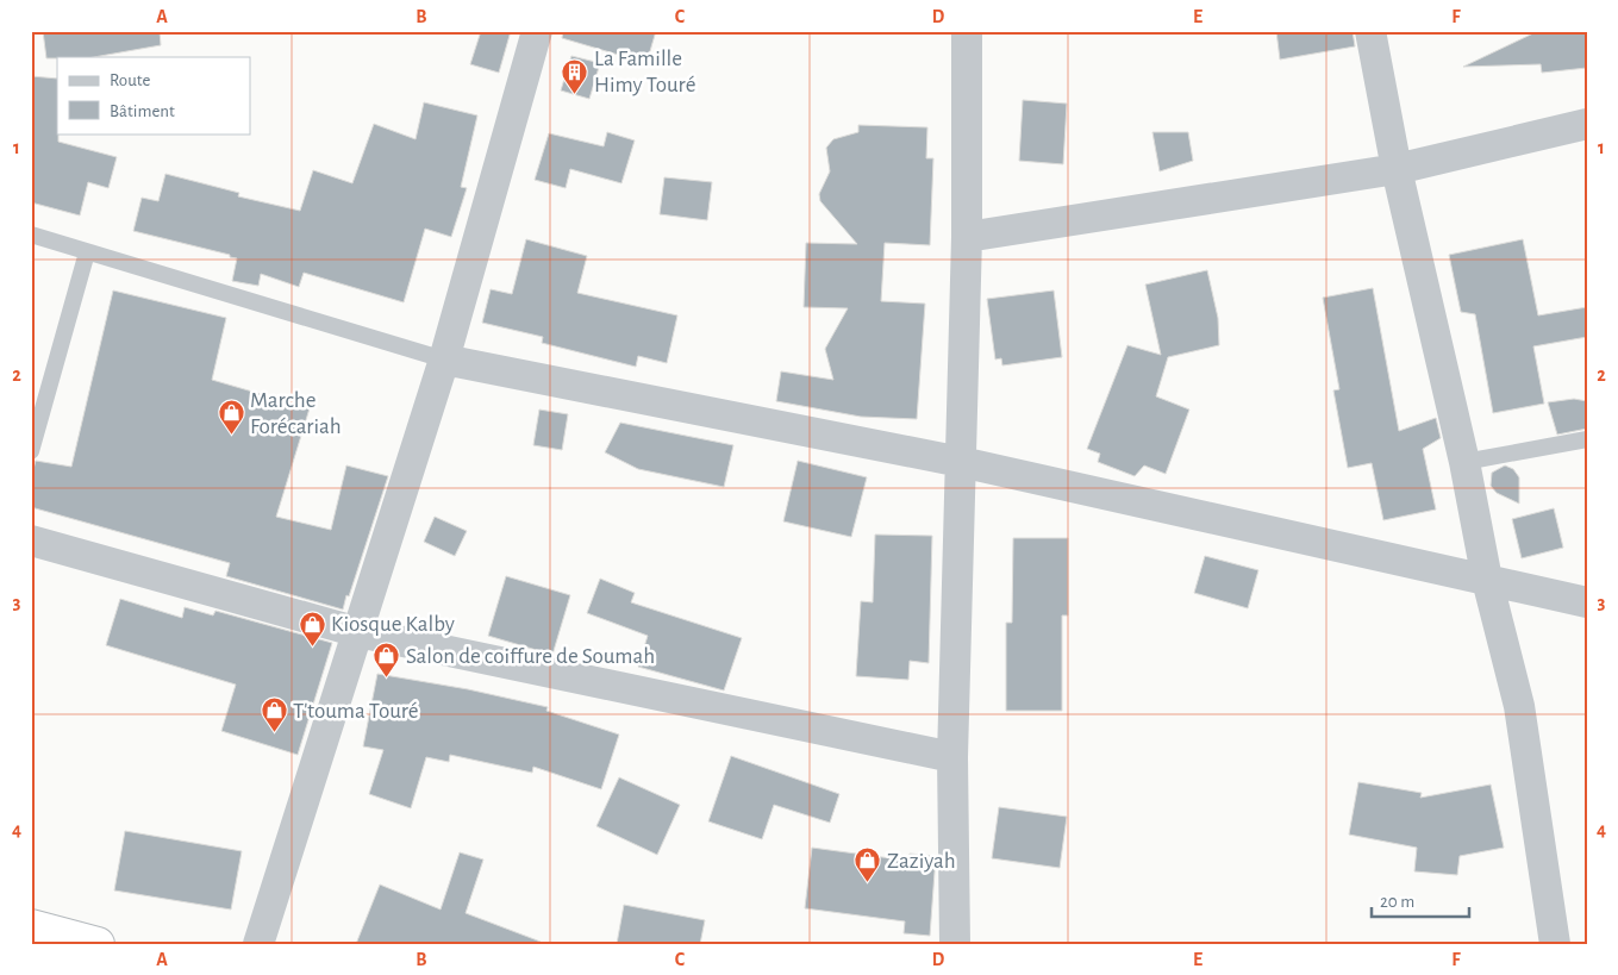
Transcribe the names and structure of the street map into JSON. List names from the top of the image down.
{
  "places": {
    "building": ["La Famille Himy Touré"],
    "shop": [
      "Marche Forécariah",
      "Kiosque Kalby",
      "Salon de coiffure de Soumah",
      "T'touma Touré",
      "Zaziyah"
    ]
  },
  "legend": ["Route", "Bâtiment"],
  "scale_bar": "20 m",
  "grid": {
    "columns": [
      "A",
      "B",
      "C",
      "D",
      "E",
      "F"
    ],
    "rows": [
      "1",
      "2",
      "3",
      "4"
    ]
  }
}
